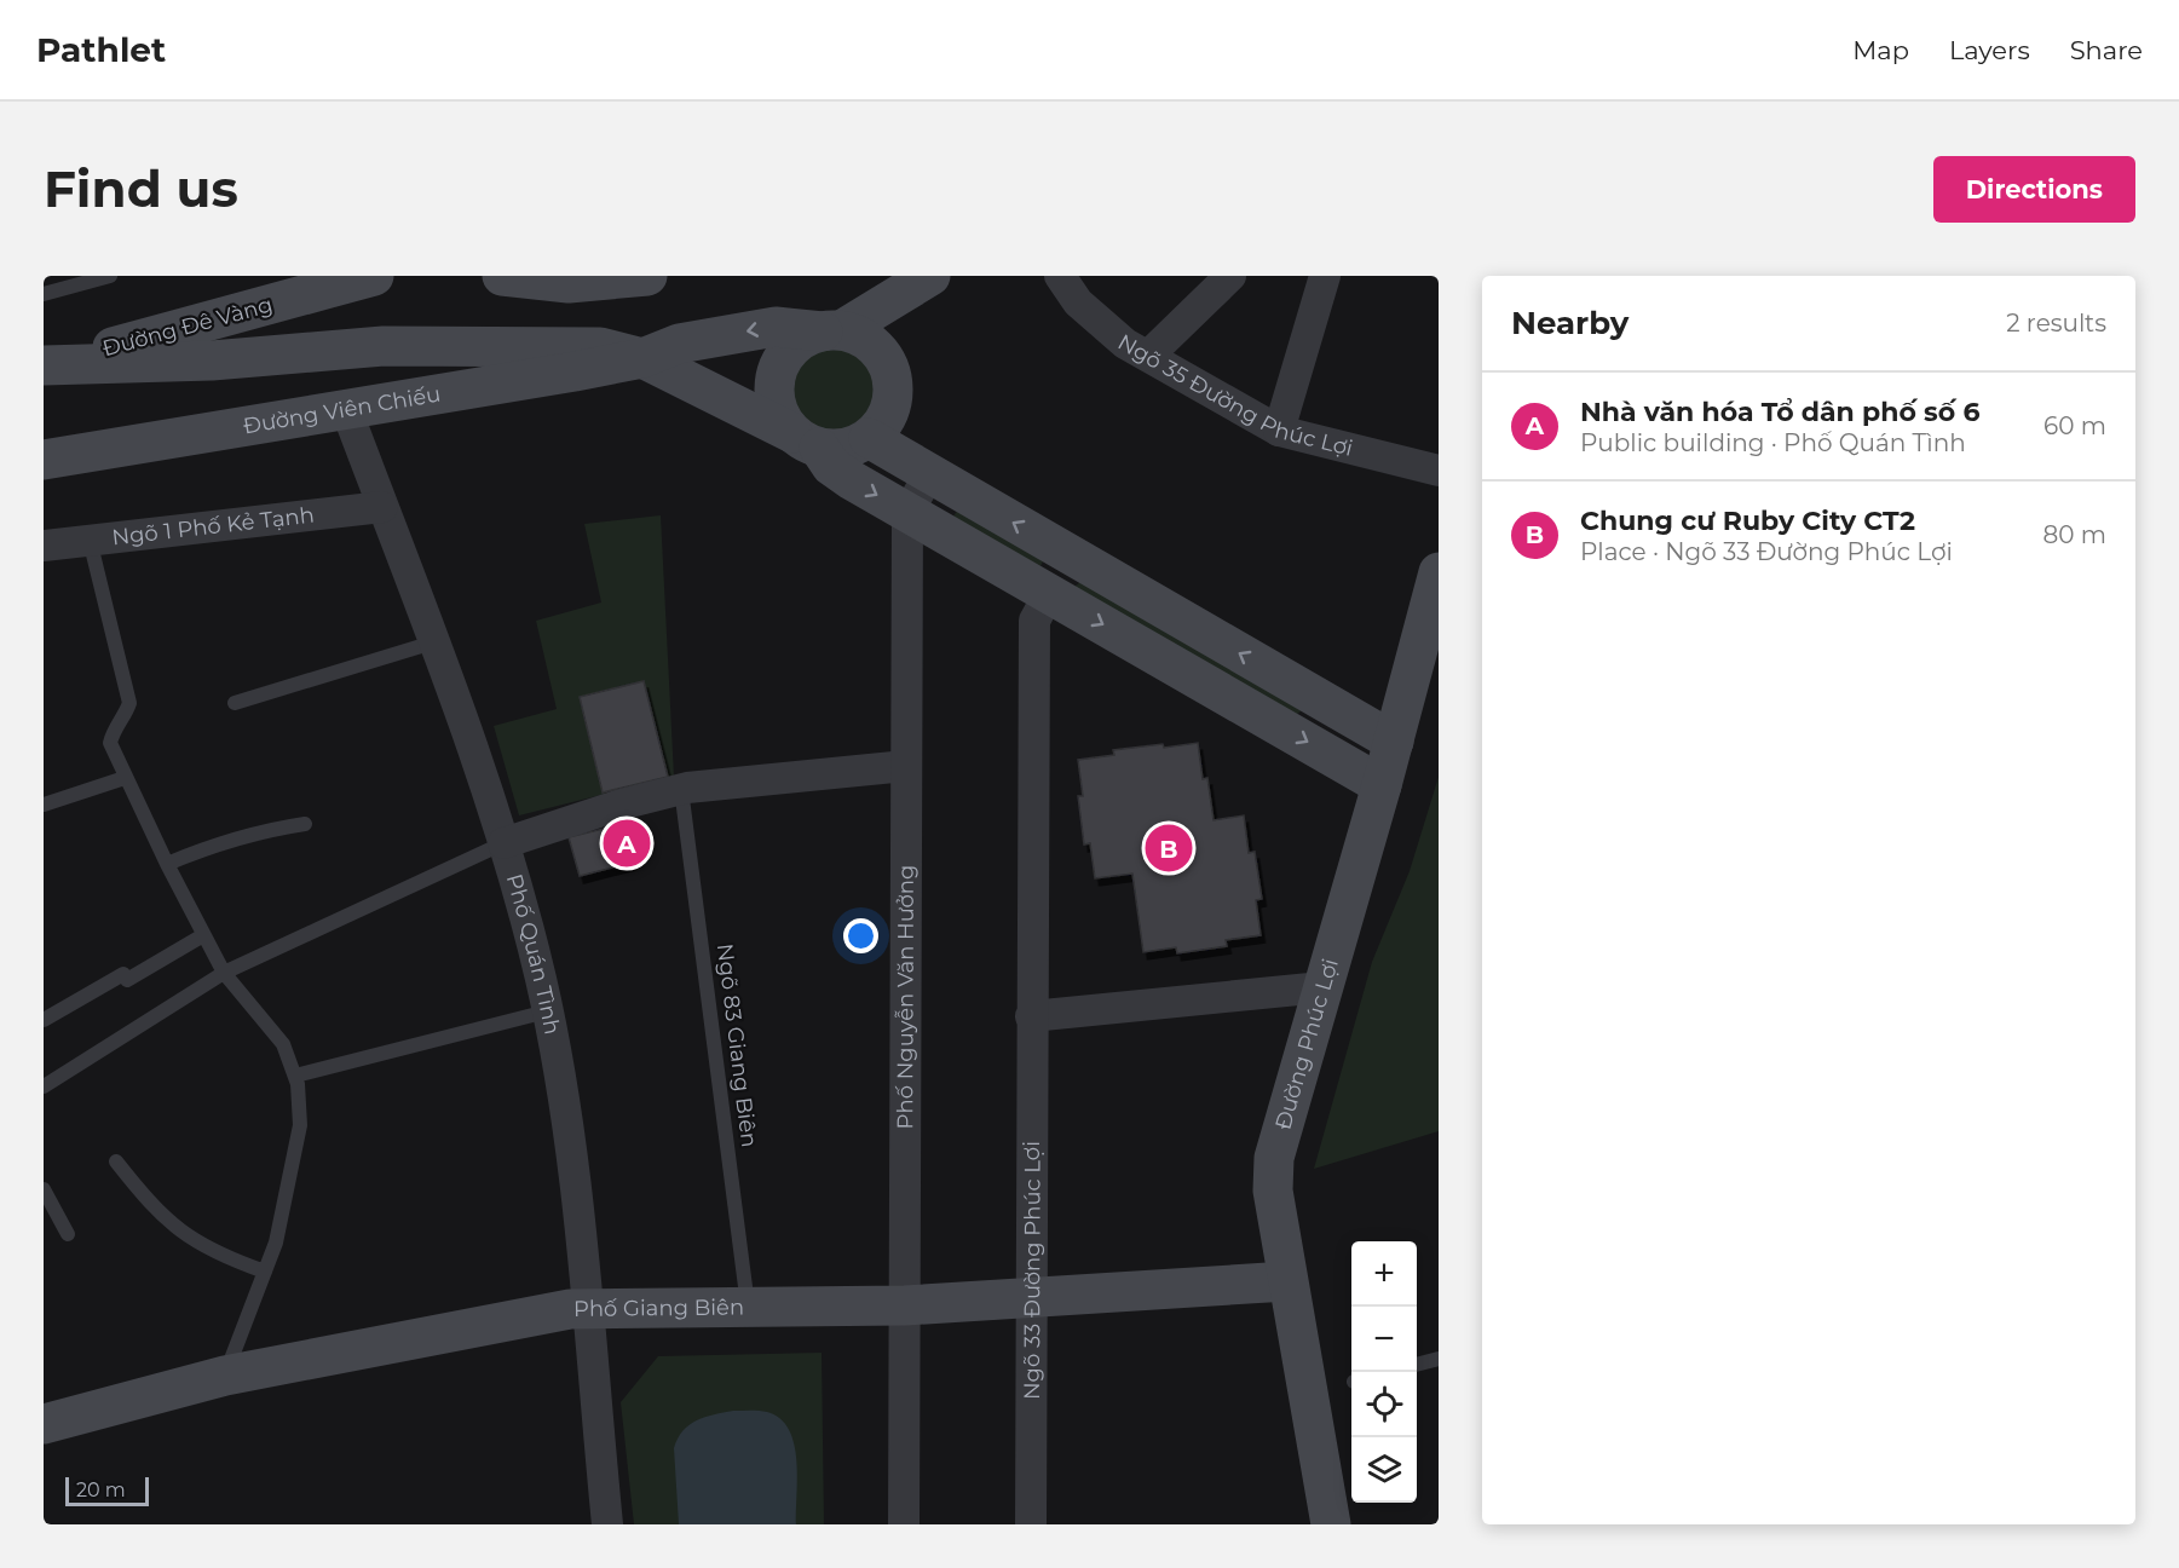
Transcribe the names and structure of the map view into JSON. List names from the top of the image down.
{
  "streets": {
    "street": [
      "Đường Đê Vàng",
      "Ngõ 35 Đường Phúc Lợi",
      "Đường Viên Chiếu",
      "Ngõ 1 Phố Kẻ Tạnh",
      "Phố Quán Tình",
      "Phố Nguyễn Văn Hưởng",
      "Đường Phúc Lợi",
      "Ngõ 33 Đường Phúc Lợi",
      "Phố Giang Biên"
    ],
    "lane": ["Ngõ 83 Giang Biên"]
  },
  "crossings": [
    ["Đường Viên Chiếu", "Phố Quán Tình"],
    ["Ngõ 1 Phố Kẻ Tạnh", "Phố Quán Tình"],
    ["Phố Quán Tình", "Phố Giang Biên"],
    ["Phố Nguyễn Văn Hưởng", "Phố Giang Biên"],
    ["Đường Phúc Lợi", "Phố Giang Biên"],
    ["Ngõ 83 Giang Biên", "Phố Giang Biên"],
    ["Ngõ 33 Đường Phúc Lợi", "Phố Giang Biên"]
  ],
  "scale_bar": "20 m",
  "page": {
    "header": "Pathlet",
    "nav": ["Map", "Layers", "Share"],
    "buttons": "Directions",
    "title": "Find us",
    "heading": ["Nearby", "2 results"],
    "list": [
      {
        "mark": "A",
        "name": "Nhà văn hóa Tổ dân phố số 6",
        "note": "Public building · Phố Quán Tình",
        "value": "60 m"
      },
      {
        "mark": "B",
        "name": "Chung cư Ruby City CT2",
        "note": "Place · Ngõ 33 Đường Phúc Lợi",
        "value": "80 m"
      }
    ],
    "pins": ["A", "B"],
    "map_buttons": ["+", "−"],
    "scale": "20 m"
  }
}
